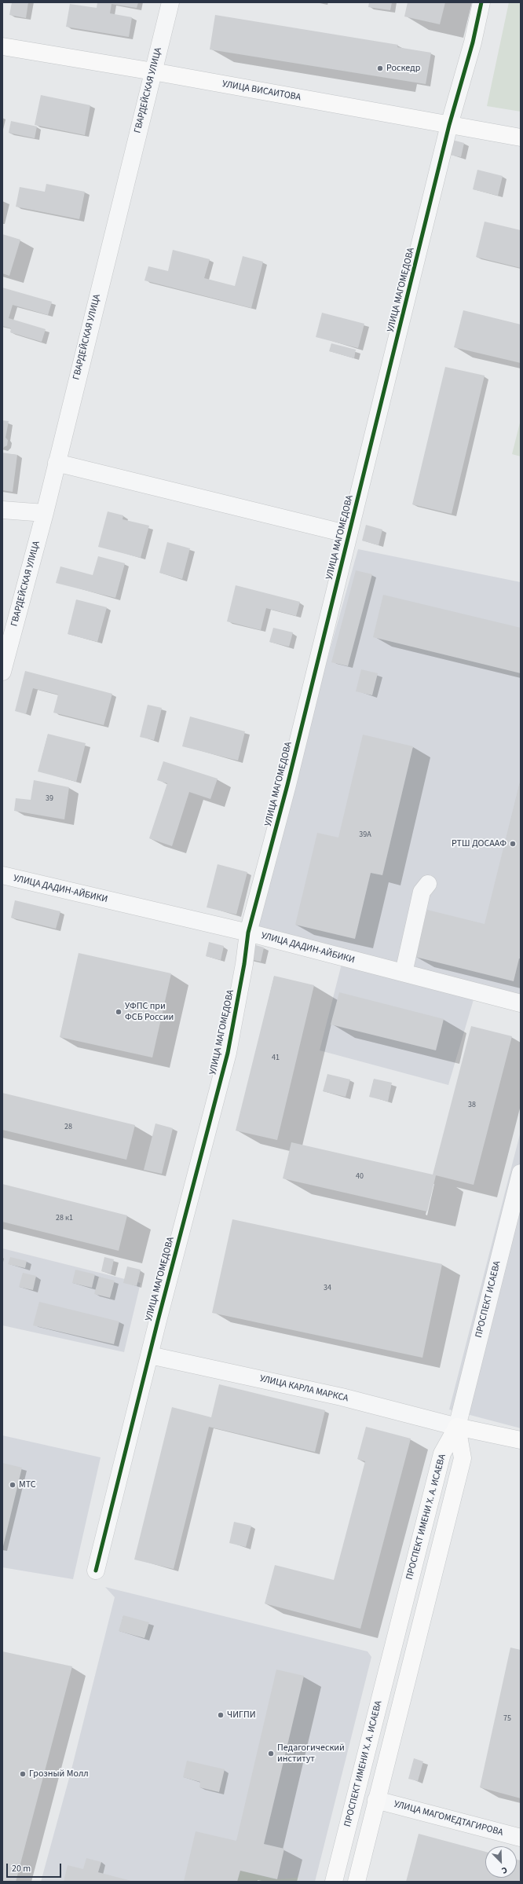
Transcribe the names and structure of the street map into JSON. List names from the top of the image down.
{
  "streets": {
    "main road": ["УЛИЦА ВИСАИТОВА", "ПРОСПЕКТ ИМЕНИ Х. А. ИСАЕВА"],
    "street": [
      "ГВАРДЕЙСКАЯ УЛИЦА",
      "УЛИЦА МАГОМЕДОВА",
      "УЛИЦА ДАДИН-АЙБИКИ",
      "ПРОСПЕКТ ИСАЕВА",
      "УЛИЦА КАРЛА МАРКСА",
      "УЛИЦА МАГОМЕДТАГИРОВА"
    ]
  },
  "crossings": [
    ["ГВАРДЕЙСКАЯ УЛИЦА", "УЛИЦА ВИСАИТОВА"],
    ["УЛИЦА ВИСАИТОВА", "УЛИЦА МАГОМЕДОВА"],
    ["УЛИЦА МАГОМЕДОВА", "УЛИЦА ДАДИН-АЙБИКИ"],
    ["УЛИЦА МАГОМЕДОВА", "УЛИЦА КАРЛА МАРКСА"],
    ["ПРОСПЕКТ ИСАЕВА", "УЛИЦА КАРЛА МАРКСА"],
    ["ПРОСПЕКТ ИСАЕВА", "ПРОСПЕКТ ИМЕНИ Х. А. ИСАЕВА"],
    ["УЛИЦА КАРЛА МАРКСА", "ПРОСПЕКТ ИМЕНИ Х. А. ИСАЕВА"],
    ["ПРОСПЕКТ ИМЕНИ Х. А. ИСАЕВА", "УЛИЦА МАГОМЕДТАГИРОВА"]
  ],
  "places": [
    "Роскедр",
    "РТШ ДОСААФ",
    "УФПС при ФСБ России",
    "МТС",
    "ЧИГПИ",
    "Педагогический институт",
    "Грозный Молл"
  ],
  "house_numbers": [
    "39",
    "39А",
    "41",
    "38",
    "28",
    "40",
    "28 к1",
    "34",
    "75"
  ],
  "scale_bar": "20 m",
  "north": "bottom right"
}
